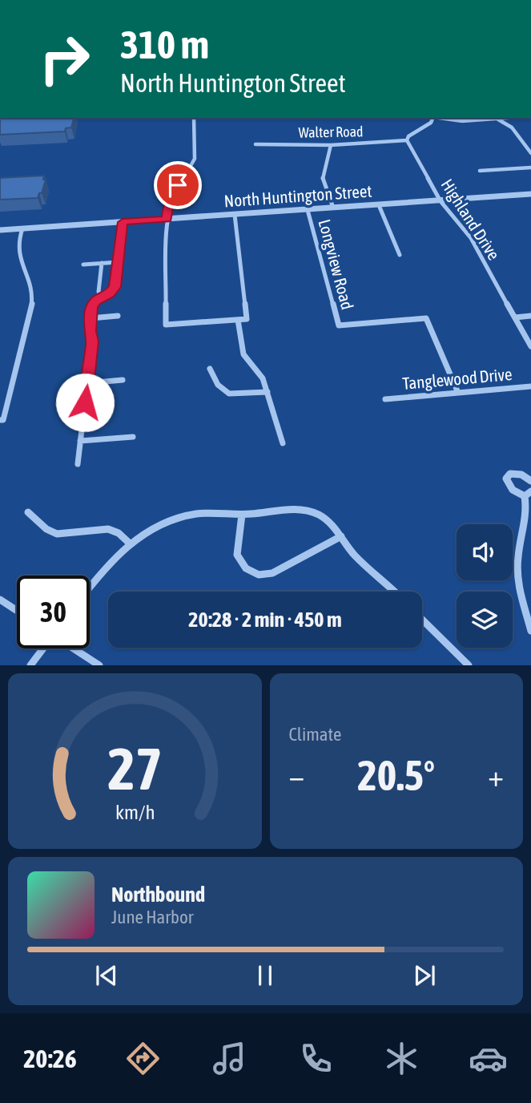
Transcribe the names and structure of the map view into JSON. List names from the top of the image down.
{
  "streets": {
    "street": [
      "Walter Road",
      "North Huntington Street",
      "Highland Drive",
      "Longview Road",
      "Tanglewood Drive"
    ]
  },
  "crossings": [
    ["Walter Road", "Highland Drive"],
    ["Walter Road", "Longview Road"],
    ["North Huntington Street", "Highland Drive"],
    ["North Huntington Street", "Longview Road"],
    ["Longview Road", "Tanglewood Drive"]
  ],
  "page": {
    "turn": ["310 m", "North Huntington Street"],
    "limit": "30",
    "trip": "20:28 · 2 min · 450 m",
    "tile": "Climate",
    "heat": ["−", "20.5°", "+"],
    "song": ["Northbound", "June Harbor"],
    "tabs": "20:26",
    "gauge": ["27", "km/h"]
  }
}
